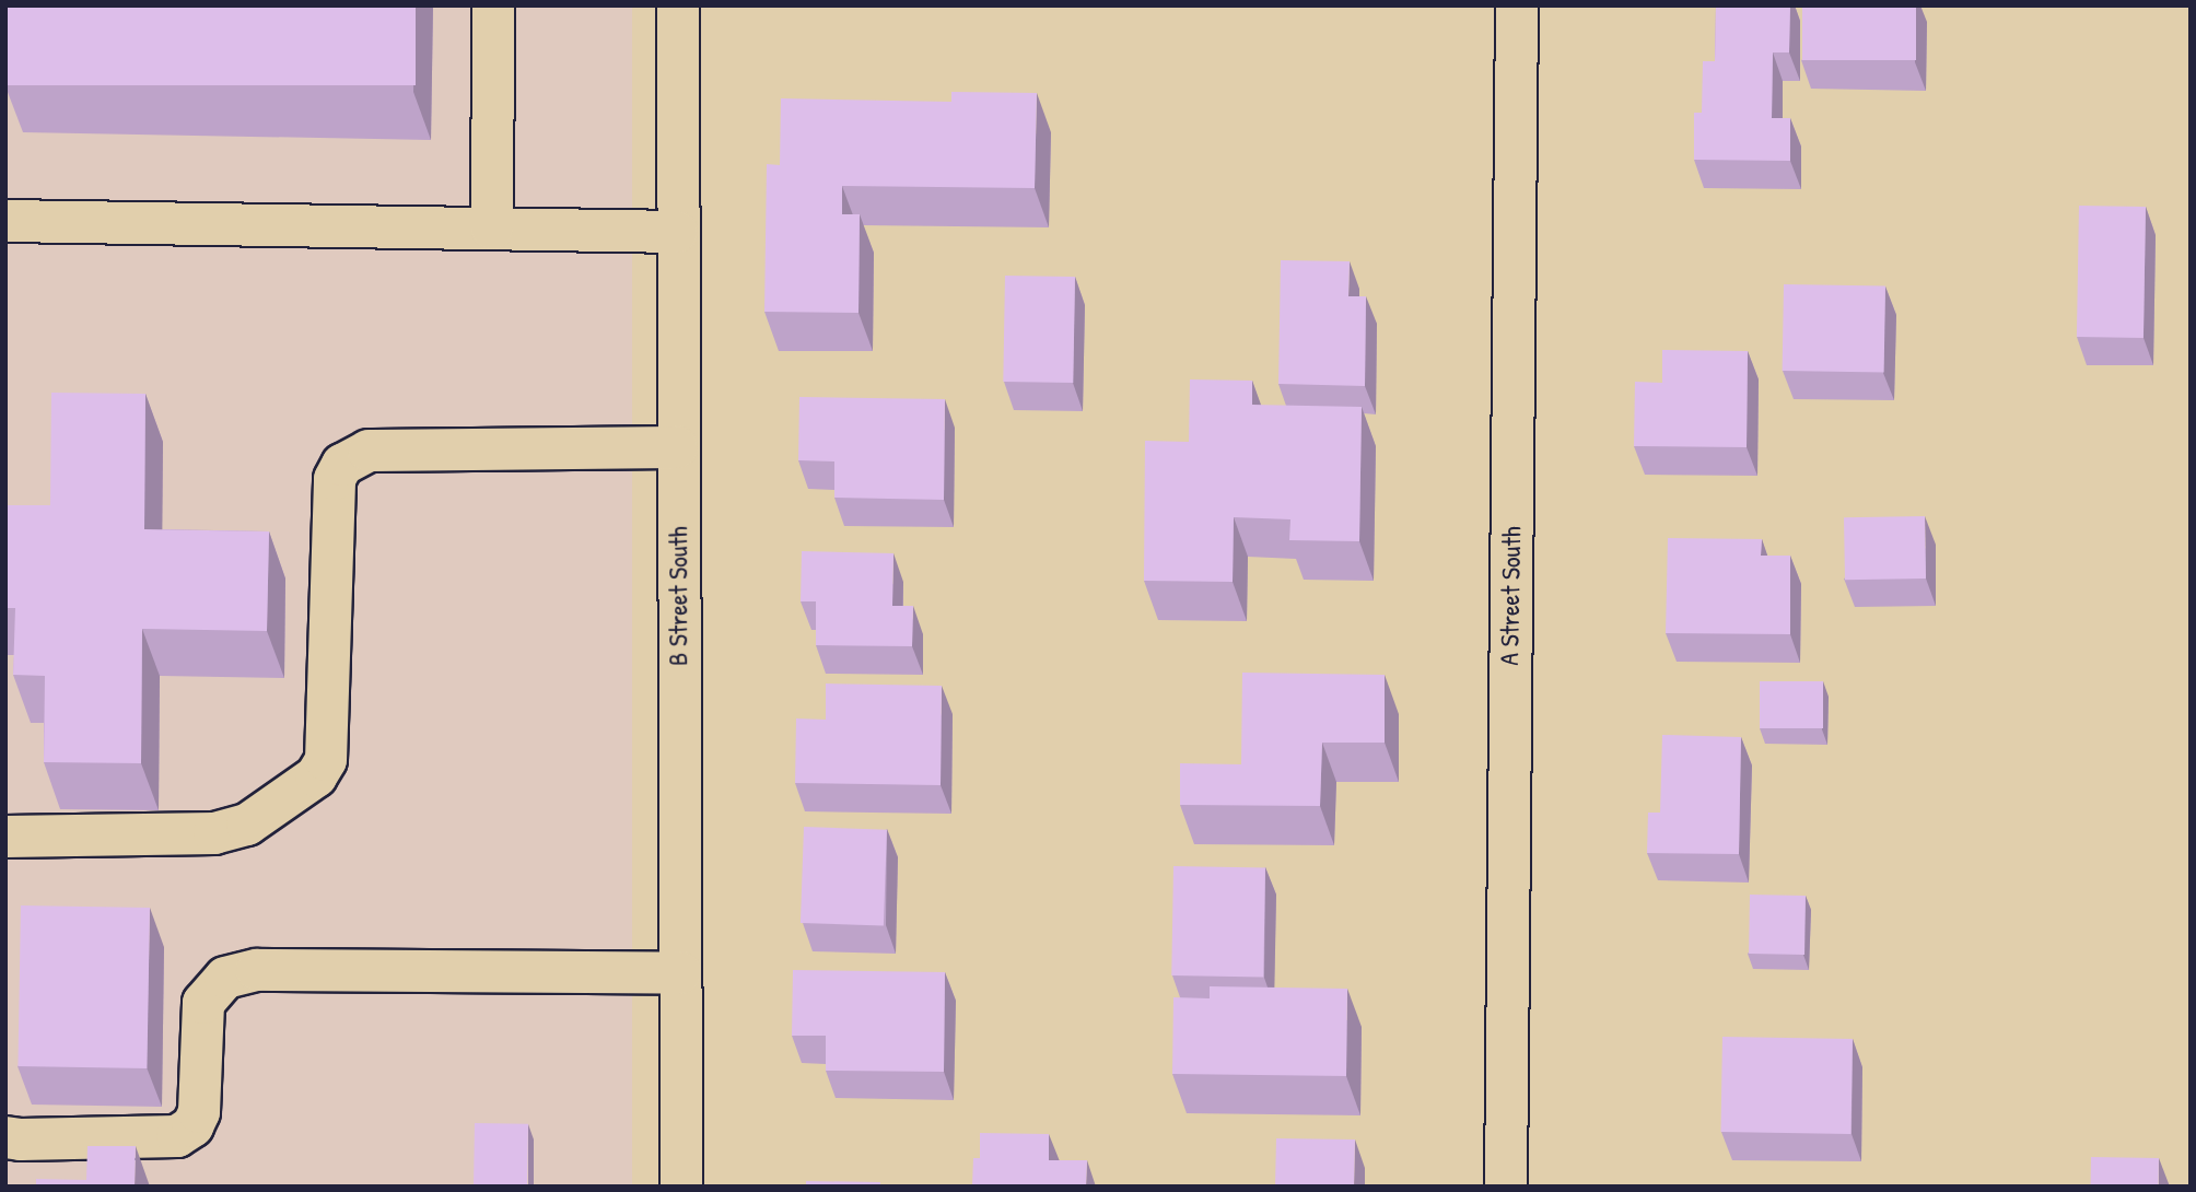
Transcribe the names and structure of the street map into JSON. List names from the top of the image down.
{
  "streets": {
    "street": ["B Street South", "A Street South"]
  }
}
